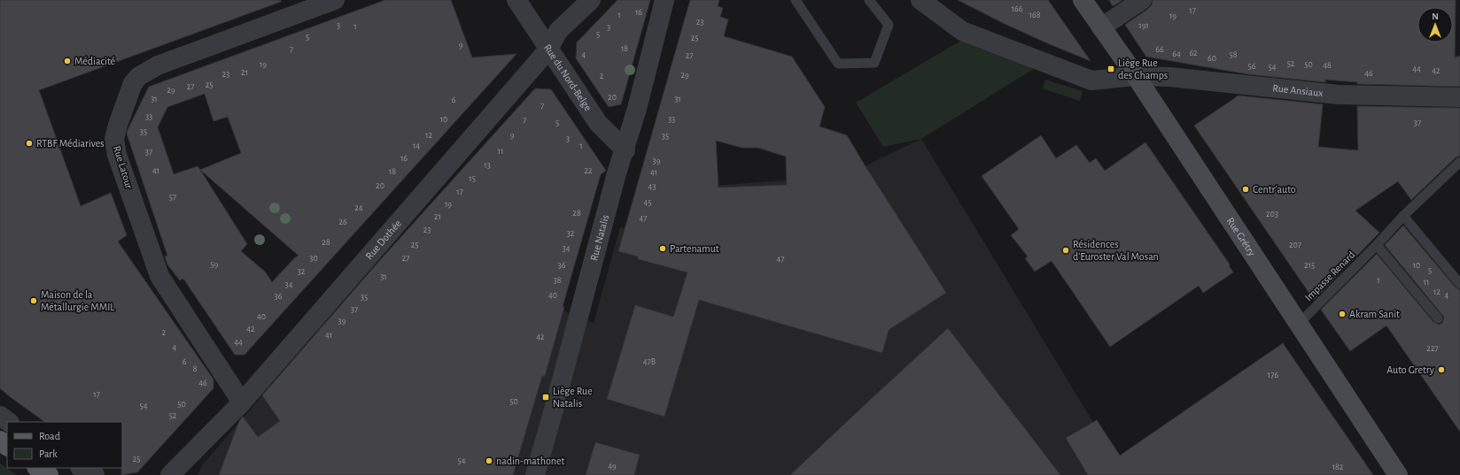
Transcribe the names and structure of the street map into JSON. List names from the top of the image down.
{
  "streets": {
    "street": [
      "Rue du Nord-Belge",
      "Rue Ansiaux",
      "Rue Latour",
      "Rue Grétry",
      "Rue Natalis",
      "Rue Dothée"
    ],
    "lane": ["Impasse Renard"]
  },
  "crossings": [
    ["Rue du Nord-Belge", "Rue Natalis"],
    ["Rue du Nord-Belge", "Rue Dothée"],
    ["Rue Ansiaux", "Rue Grétry"],
    ["Rue Latour", "Rue Dothée"],
    ["Rue Grétry", "Impasse Renard"]
  ],
  "places": {
    "other": [
      "Médiacité",
      "RTBF Médiarives",
      "Centr'auto",
      "Partenamut",
      "Résidences d'Euroster Val Mosan",
      "Maison de la Métallurgie MMIL",
      "Akram Sanit",
      "Auto Gretry",
      "nadin-mathonet"
    ],
    "transit": ["Liège Rue des Champs", "Liège Rue Natalis"]
  },
  "house_numbers": [
    "166",
    "17",
    "16",
    "1",
    "168",
    "19",
    "23",
    "3",
    "191",
    "1",
    "3",
    "5",
    "5",
    "25",
    "9",
    "18",
    "7",
    "66",
    "62",
    "64",
    "4",
    "58",
    "27",
    "60",
    "52",
    "19",
    "50",
    "48",
    "56",
    "54",
    "44",
    "42",
    "21",
    "46",
    "23",
    "29",
    "2",
    "25",
    "27",
    "29",
    "20",
    "31",
    "31",
    "6",
    "7",
    "33",
    "10",
    "33",
    "7",
    "5",
    "37",
    "35",
    "12",
    "9",
    "35",
    "3",
    "14",
    "1",
    "11",
    "37",
    "16",
    "39",
    "13",
    "41",
    "22",
    "18",
    "41",
    "15",
    "20",
    "43",
    "17",
    "57",
    "45",
    "19",
    "24",
    "28",
    "203",
    "21",
    "47",
    "26",
    "23",
    "32",
    "28",
    "25",
    "207",
    "34",
    "30",
    "27",
    "47",
    "59",
    "36",
    "215",
    "10",
    "5",
    "32",
    "31",
    "38",
    "1",
    "11",
    "34",
    "12",
    "40",
    "4",
    "36",
    "35",
    "37",
    "40",
    "39",
    "42",
    "2",
    "41",
    "42",
    "44",
    "4",
    "227",
    "6",
    "47B",
    "8",
    "176",
    "46",
    "17",
    "50",
    "50",
    "54",
    "52",
    "25",
    "54",
    "49",
    "182"
  ],
  "legend": ["Road", "Park"],
  "north": "top"
}
